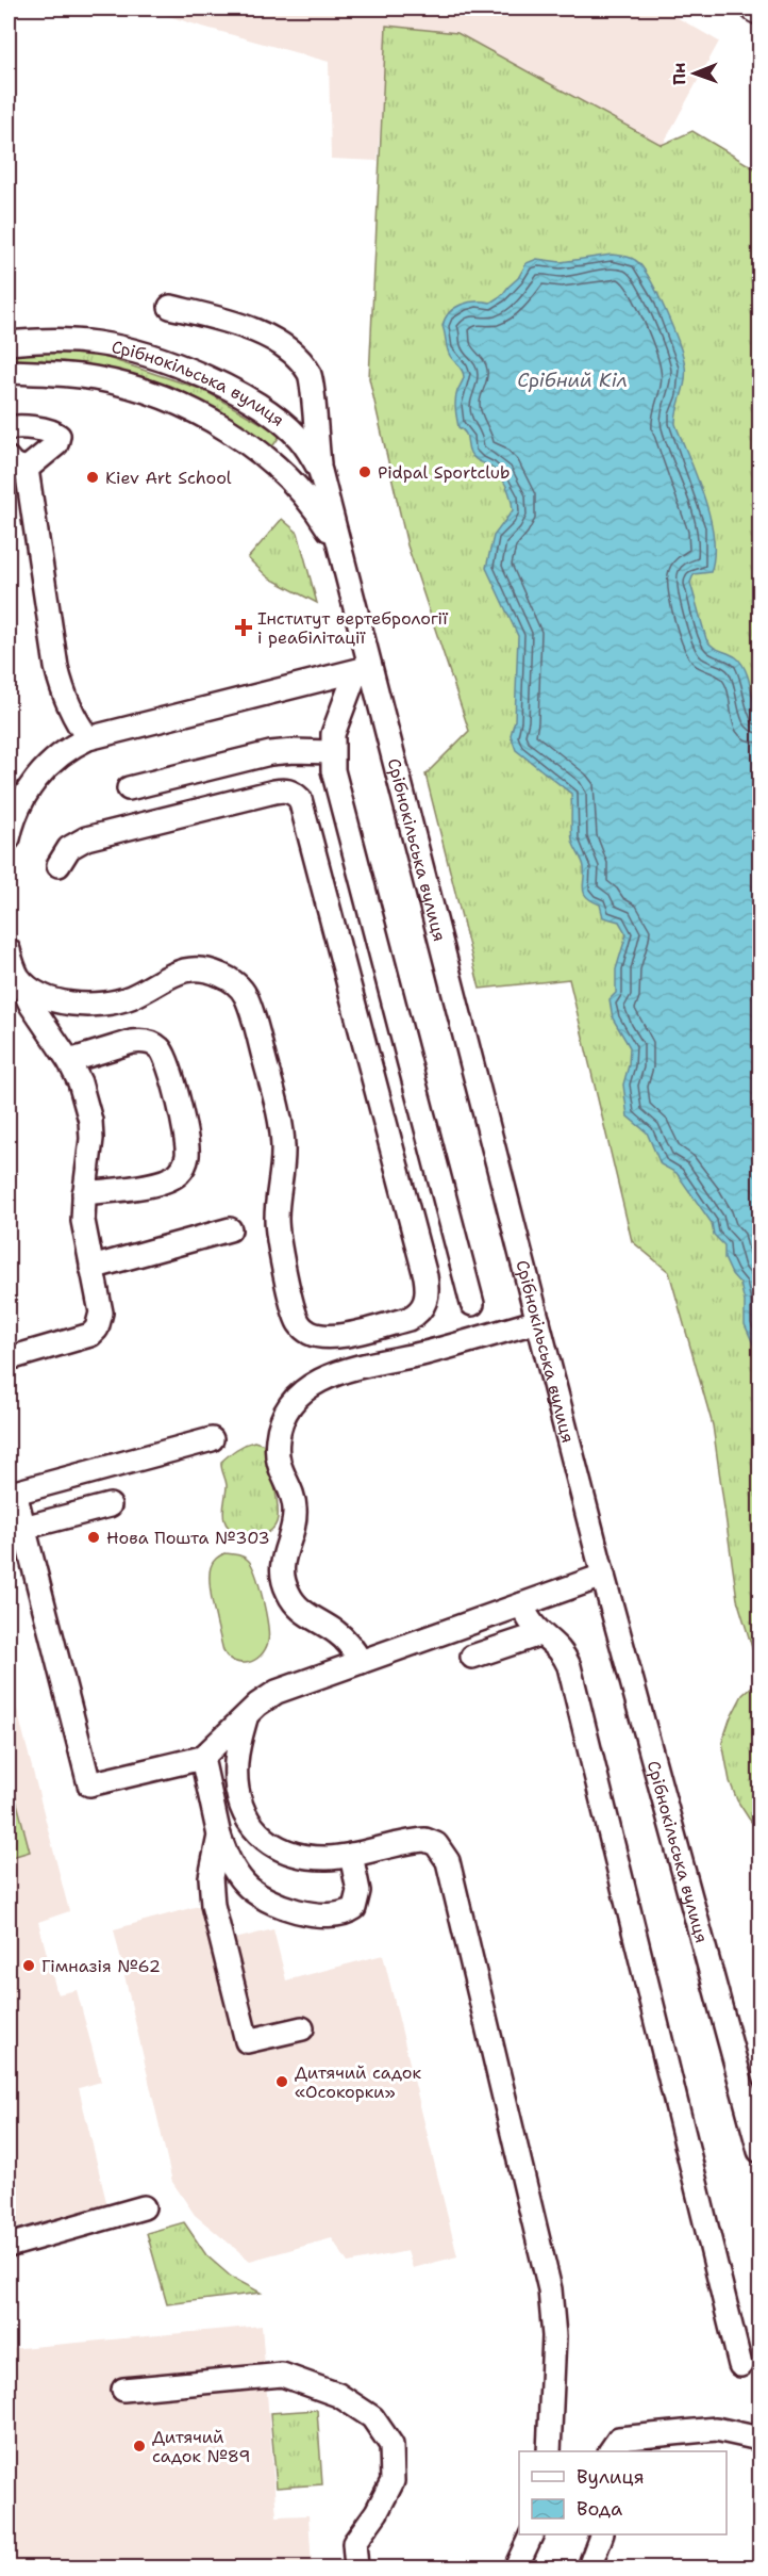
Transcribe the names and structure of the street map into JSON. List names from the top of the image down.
{
  "streets": {
    "street": ["Срібнокільська вулиця"]
  },
  "water": ["Срібний Кіл"],
  "places": {
    "other": [
      "Pidpal Sportclub",
      "Kiev Art School",
      "Нова Пошта №303",
      "Гімназія №62",
      "Дитячий садок «Осокорки»",
      "Дитячий садок №89"
    ],
    "health": ["Інститут вертебрології і реабілітації"]
  },
  "legend": ["Вулиця", "Вода"],
  "north": "left"
}
